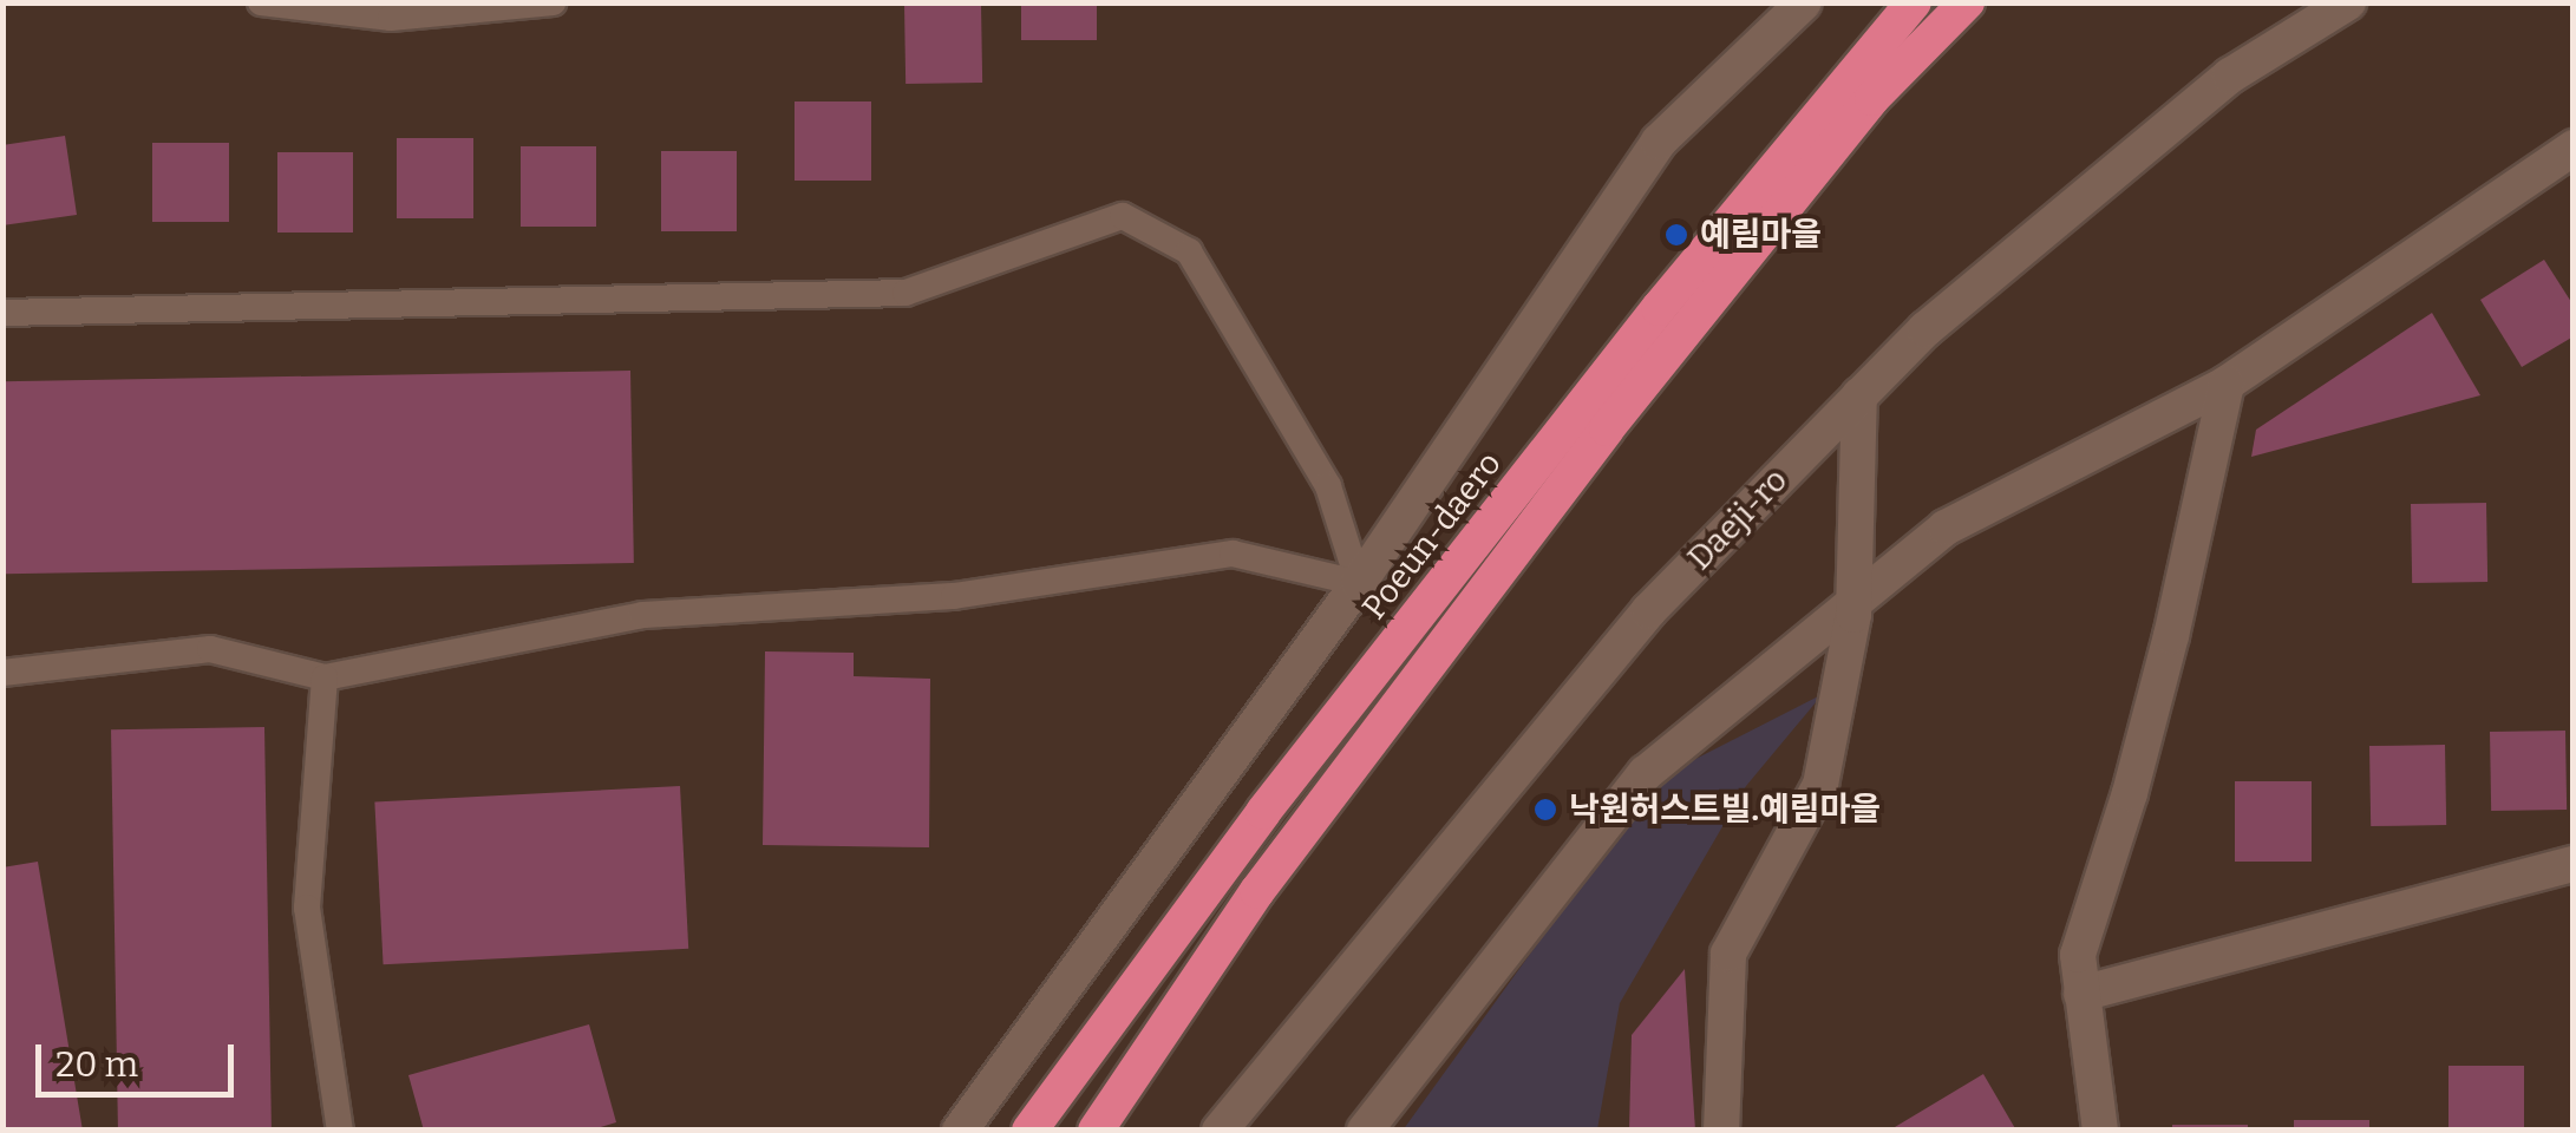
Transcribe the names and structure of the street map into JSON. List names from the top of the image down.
{
  "streets": {
    "highway": ["Poeun-daero"],
    "street": ["Daeji-ro"]
  },
  "places": ["예림마을", "낙원허스트빌.예림마을"],
  "scale_bar": "20 m"
}
